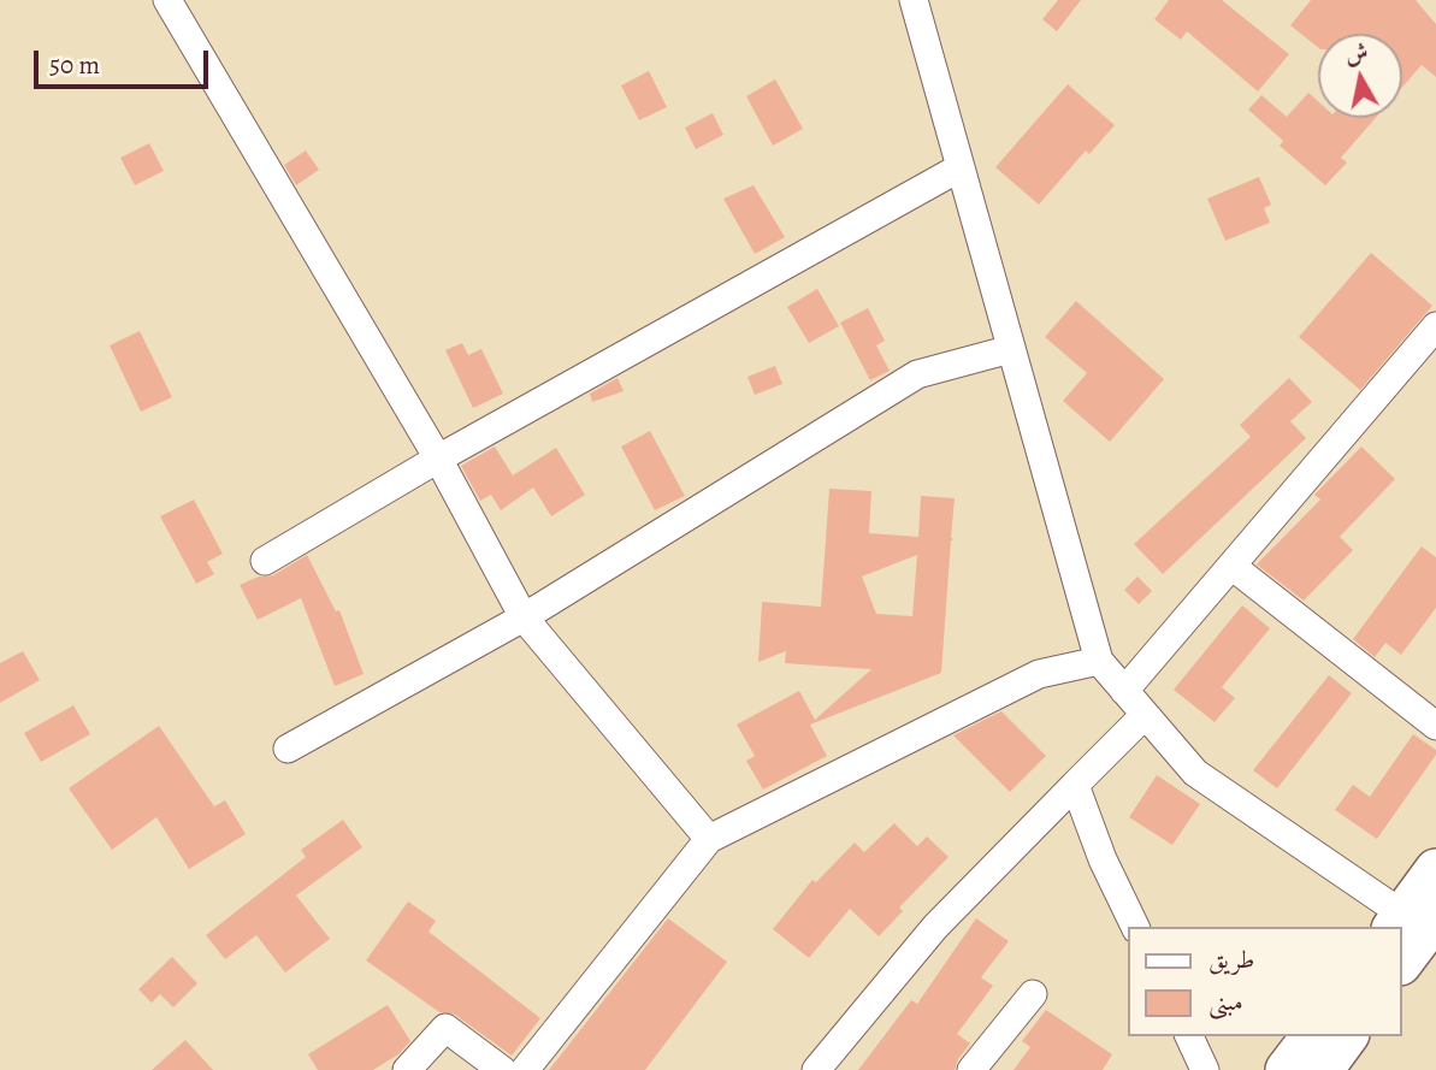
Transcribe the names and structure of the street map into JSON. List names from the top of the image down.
{
  "legend": ["طريق", "مبنى"],
  "scale_bar": "50 m",
  "north": "top"
}
